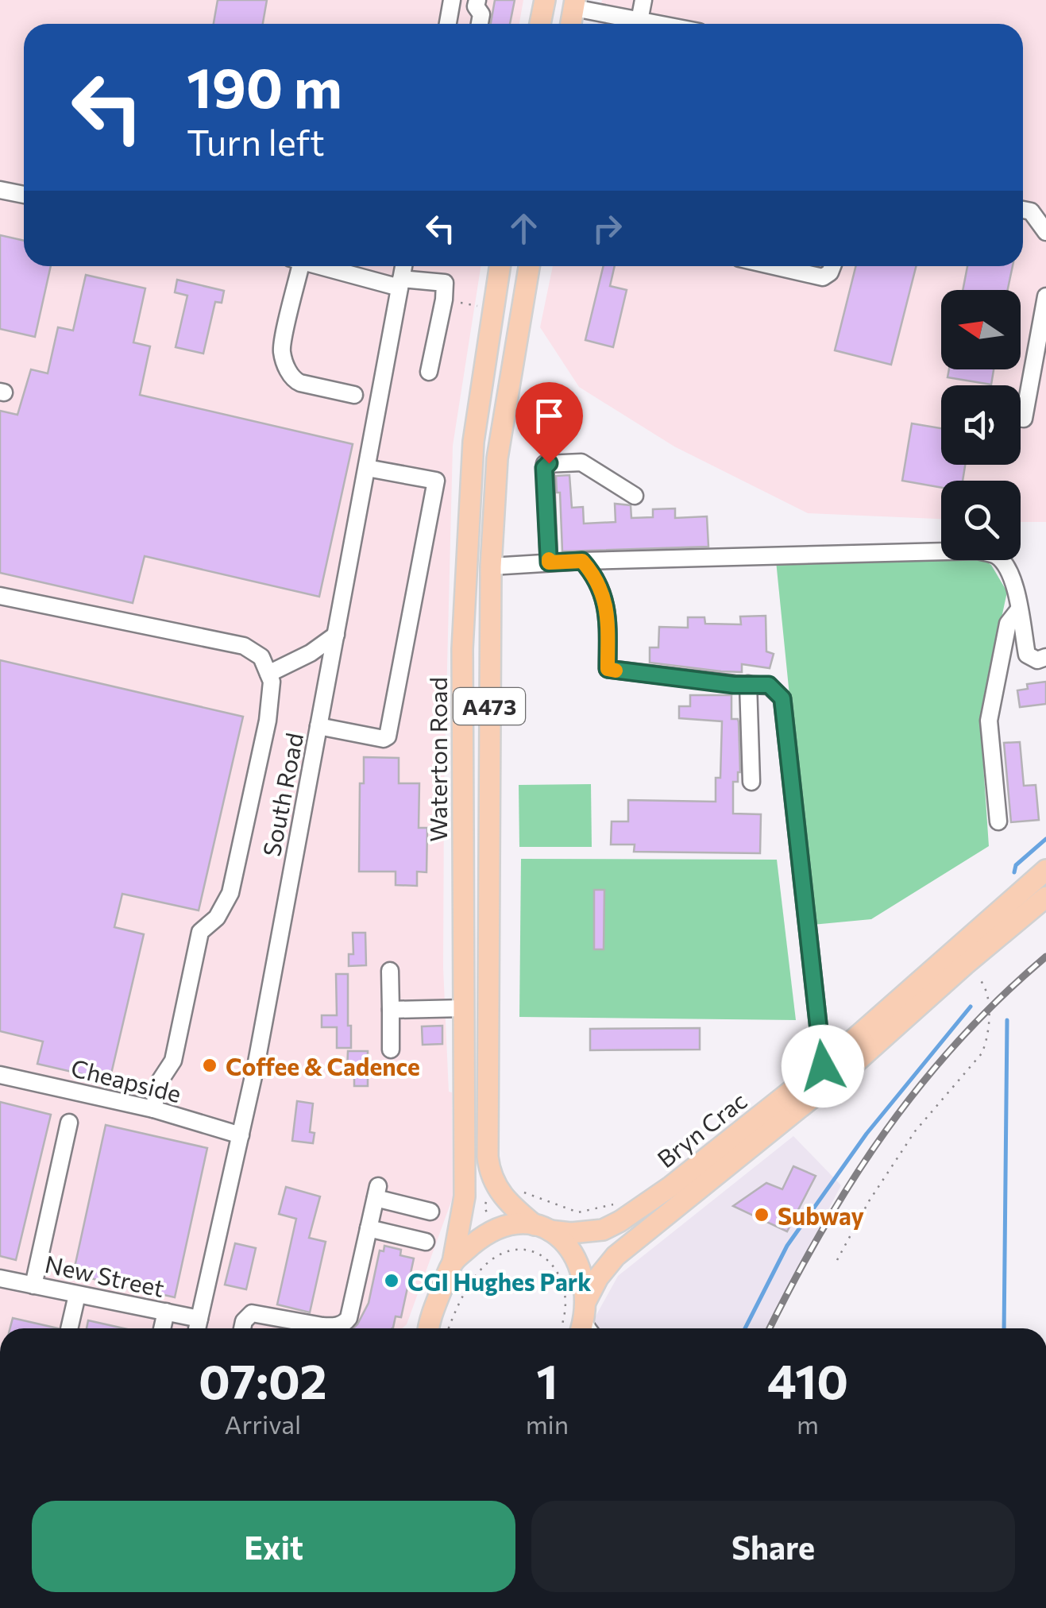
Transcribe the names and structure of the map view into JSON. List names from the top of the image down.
{
  "streets": {
    "main road": ["A473", "Waterton Road", "Bryn Crac"],
    "street": ["South Road", "Cheapside", "New Street"]
  },
  "crossings": [
    ["A473", "Bryn Crac"],
    ["Waterton Road", "Bryn Crac"],
    ["South Road", "Cheapside"],
    ["South Road", "New Street"]
  ],
  "places": ["Coffee & Cadence", "Subway", "CGI Hughes Park"],
  "north": "left",
  "page": {
    "turn": ["190 m", "Turn left"],
    "eta": [
      "07:02",
      "Arrival",
      "1",
      "min",
      "410",
      "m"
    ],
    "buttons": ["Exit", "Share"]
  }
}
